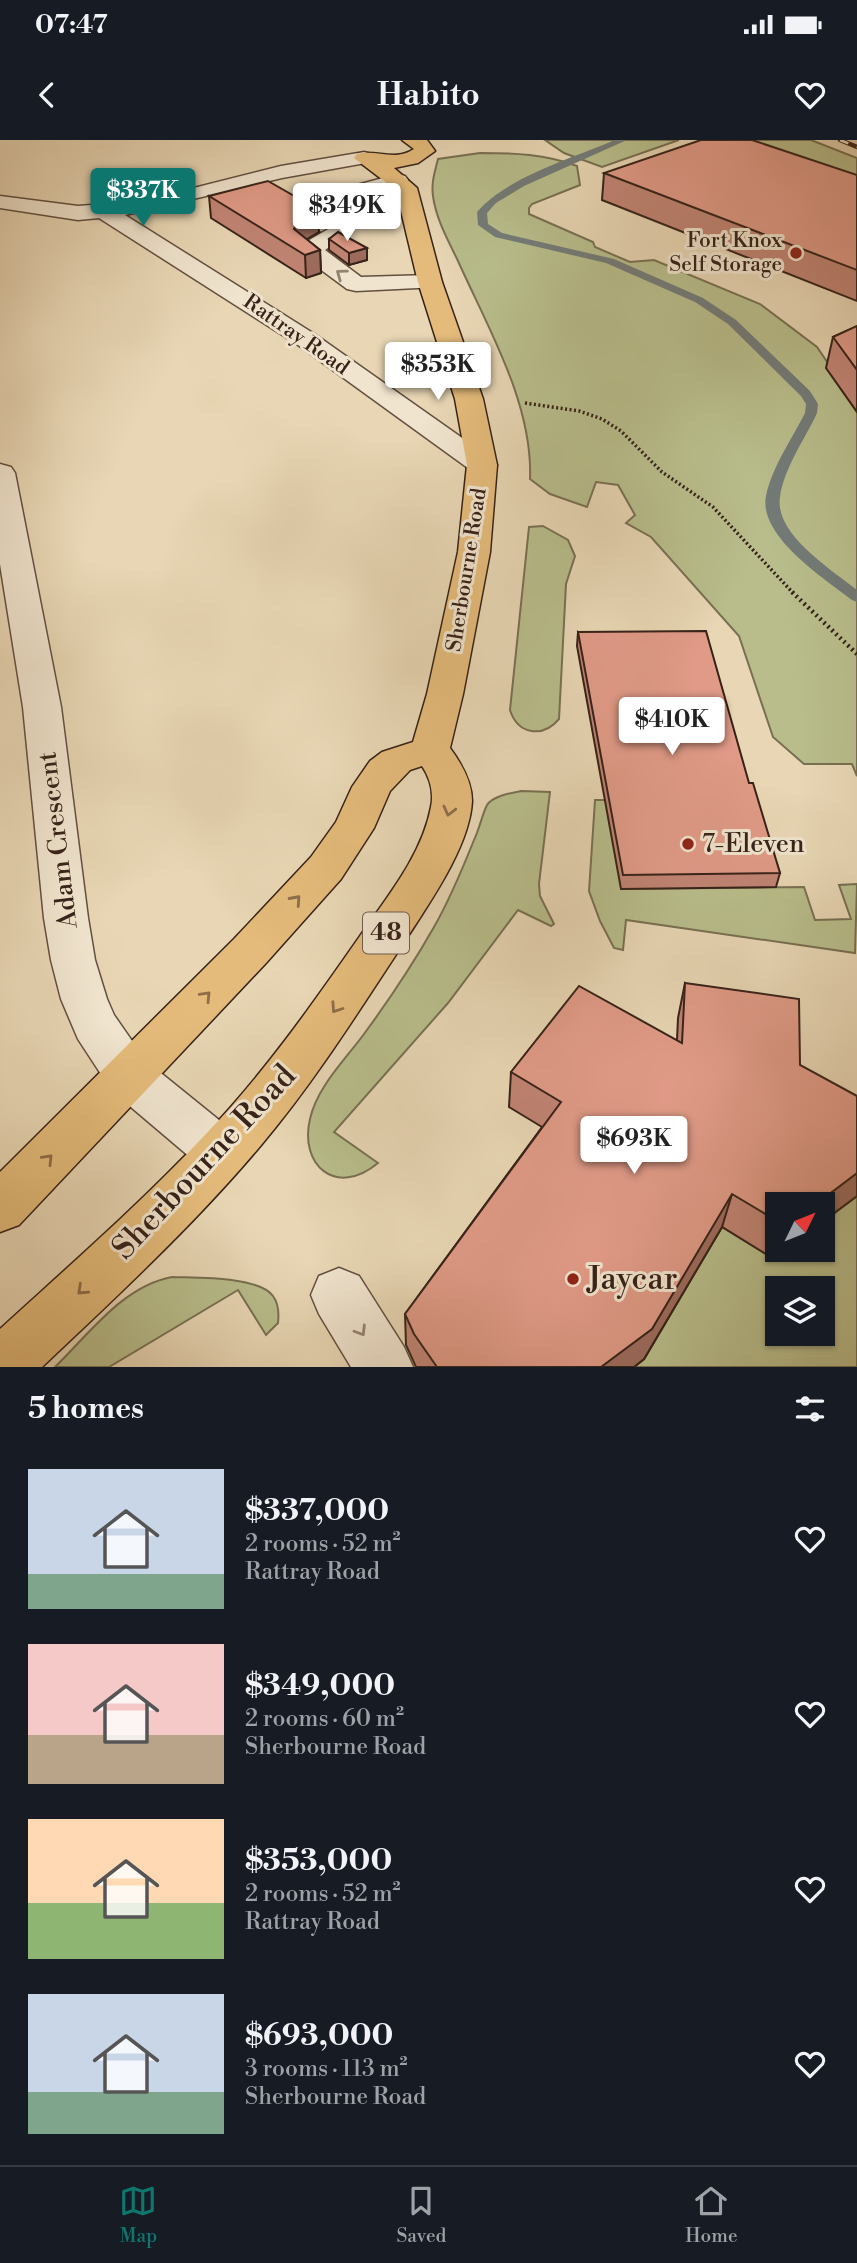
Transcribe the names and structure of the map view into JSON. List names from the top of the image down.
{
  "streets": {
    "main road": ["Sherbourne Road", "48"],
    "street": ["Rattray Road", "Adam Crescent"]
  },
  "crossings": [
    ["Rattray Road", "Sherbourne Road"],
    ["Sherbourne Road", "Adam Crescent"]
  ],
  "places": ["Fort Knox Self Storage", "7-Eleven", "Jaycar"],
  "north": "top right",
  "page": {
    "status": "07:47",
    "header": "Habito",
    "price": [
      "$337K",
      "$349K",
      "$353K",
      "$410K",
      "$693K"
    ],
    "heading": "5 homes",
    "list": [
      {
        "name": "$337,000",
        "note": "2 rooms · 52 m² · Rattray Road"
      },
      {
        "name": "$349,000",
        "note": "2 rooms · 60 m² · Sherbourne Road"
      },
      {
        "name": "$353,000",
        "note": "2 rooms · 52 m² · Rattray Road"
      },
      {
        "name": "$693,000",
        "note": "3 rooms · 113 m² · Sherbourne Road"
      }
    ],
    "tabs": ["Map", "Saved", "Home"]
  }
}
